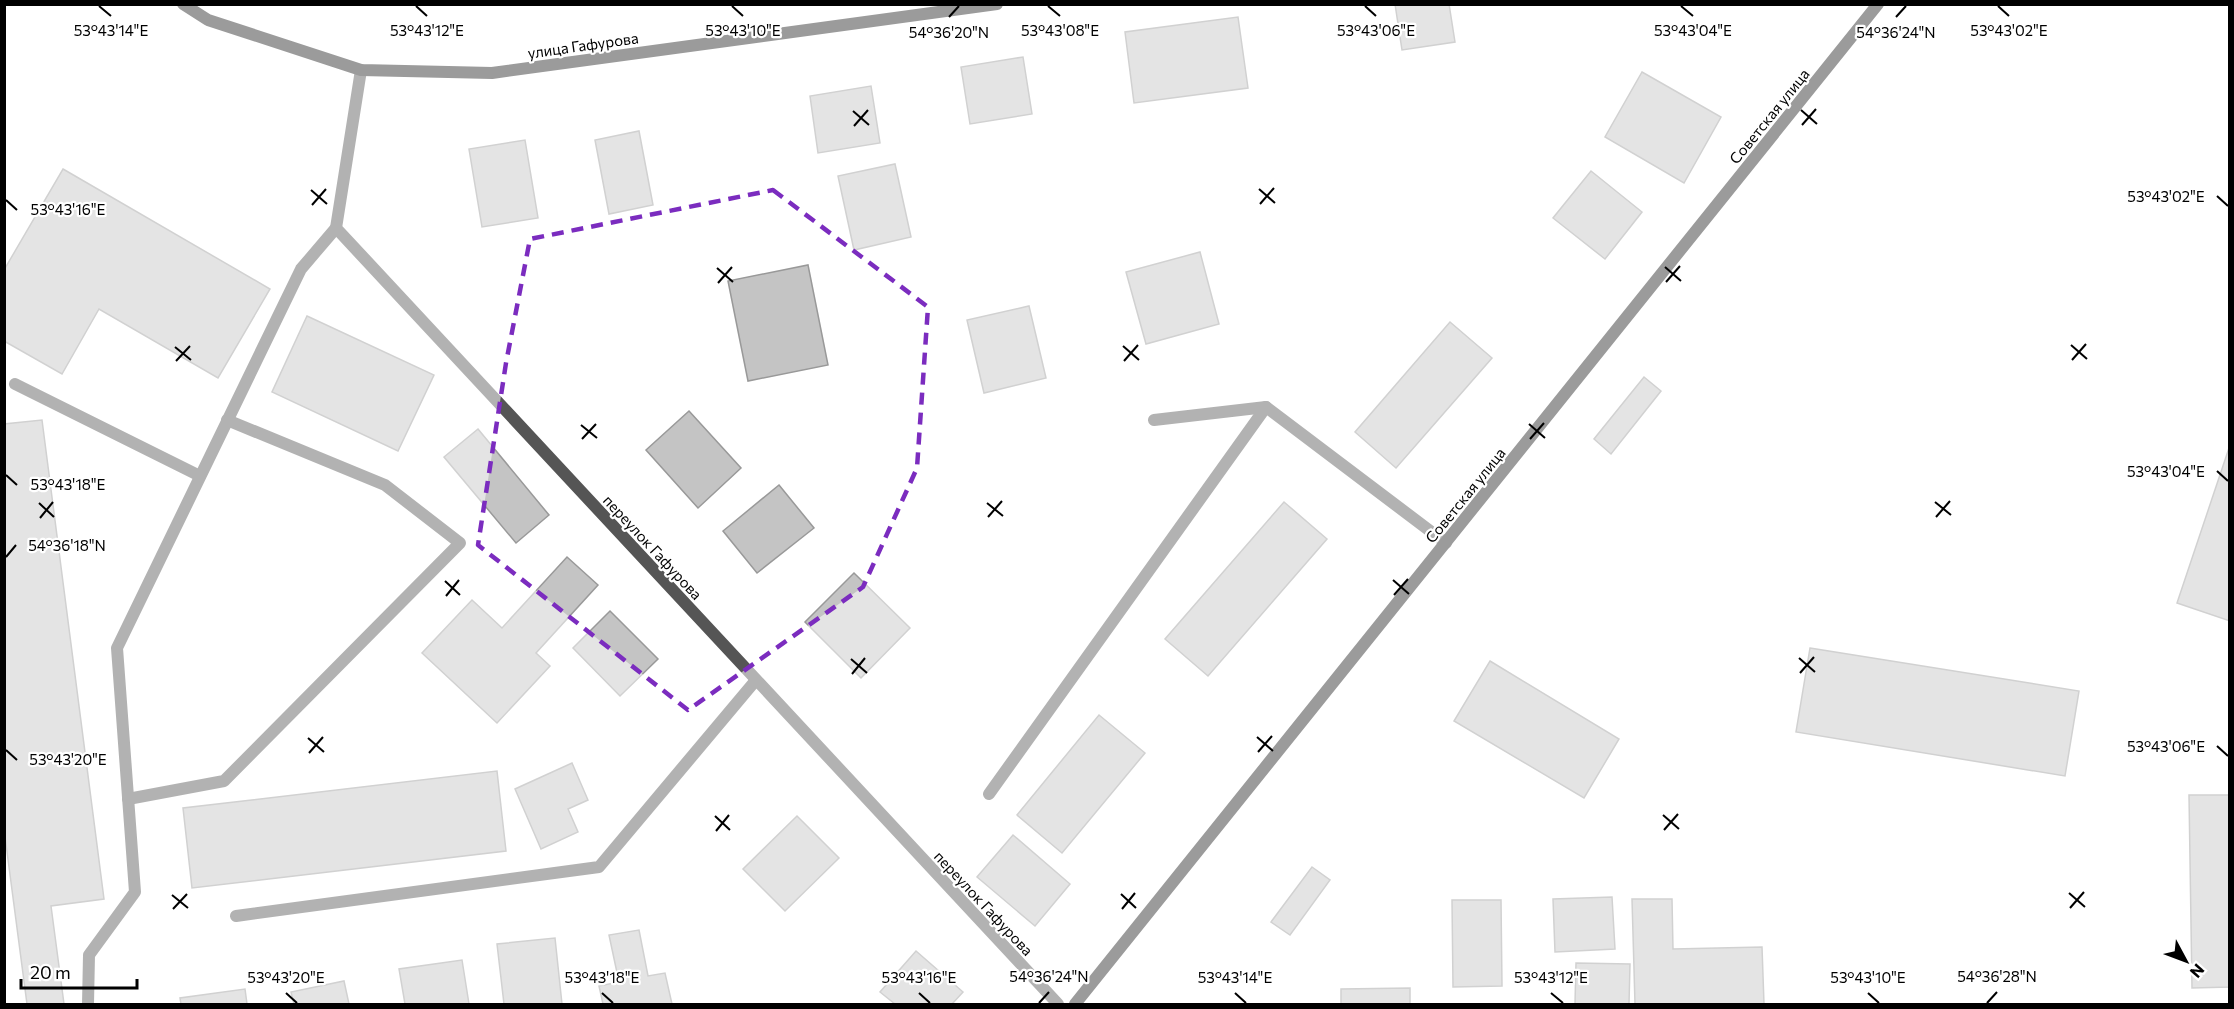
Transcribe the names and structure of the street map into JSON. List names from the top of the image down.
{
  "streets": {
    "street": ["улица Гафурова", "Советская улица", "переулок Гафурова"]
  },
  "scale_bar": "20 m",
  "north": "bottom right",
  "coordinates": [
    "53°43'02\"E",
    "53°43'14\"E",
    "53°43'12\"E",
    "53°43'10\"E",
    "53°43'08\"E",
    "53°43'06\"E",
    "53°43'04\"E",
    "54°36'24\"N",
    "54°36'20\"N",
    "53°43'16\"E",
    "53°43'18\"E",
    "54°36'18\"N",
    "53°43'20\"E",
    "54°36'28\"N"
  ]
}
